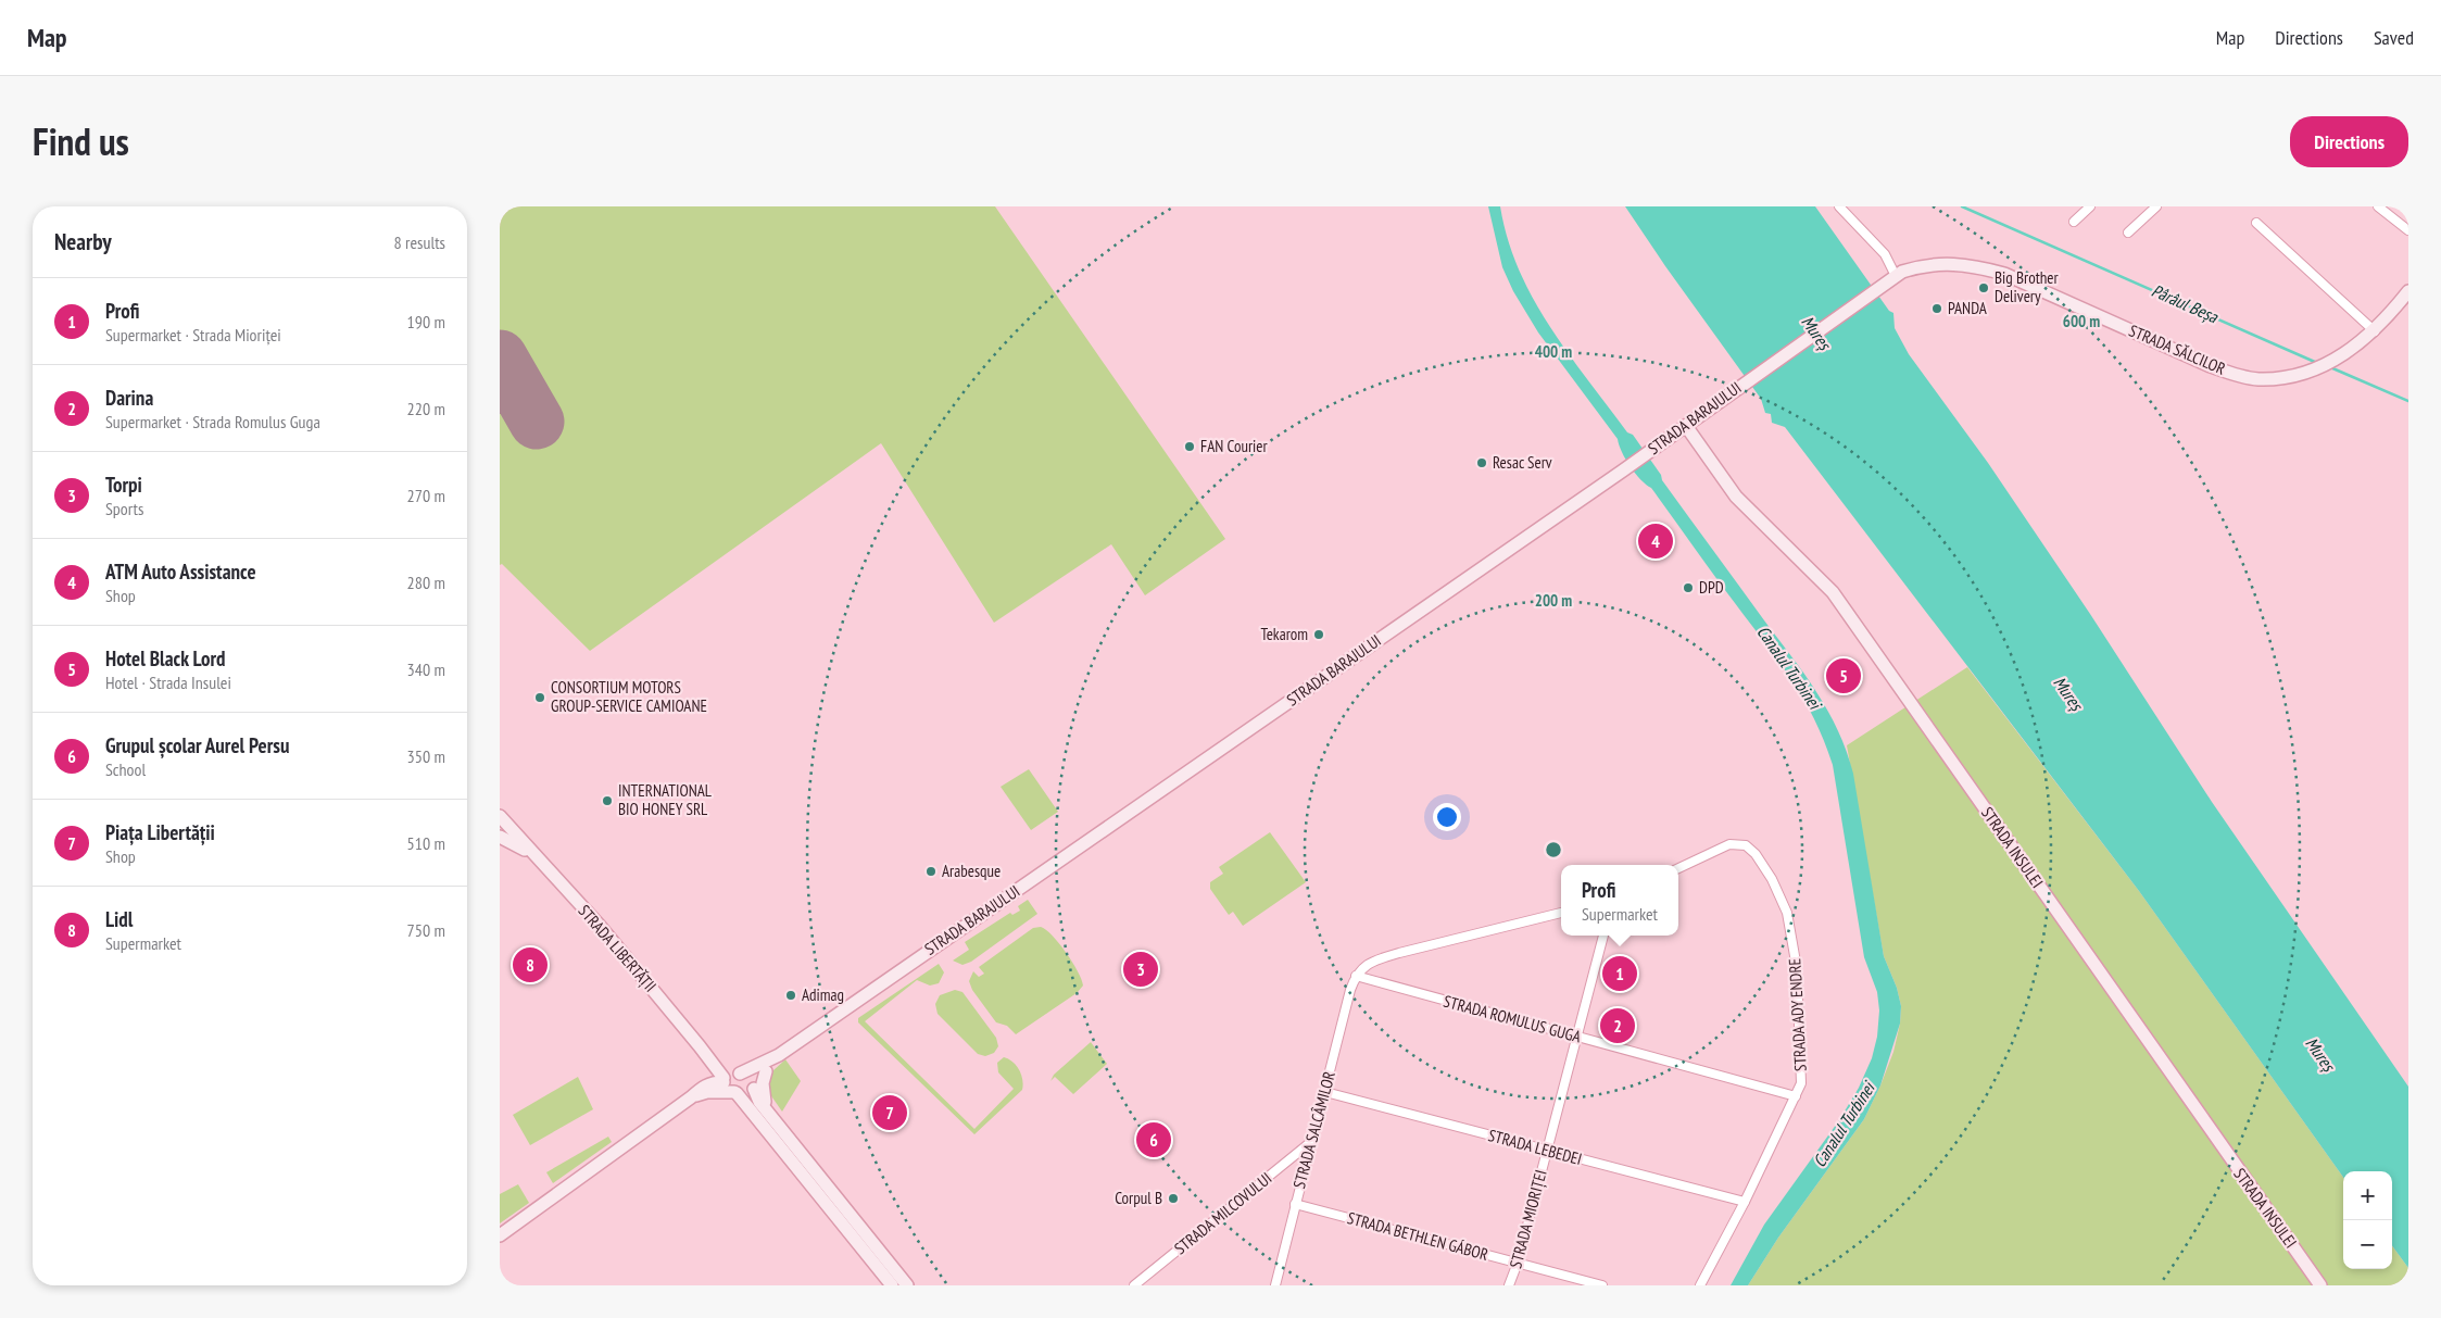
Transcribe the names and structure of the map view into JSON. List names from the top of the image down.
{
  "streets": {
    "main road": [
      "STRADA SĂLCILOR",
      "STRADA BARAJULUI",
      "STRADA INSULEI",
      "STRADA LIBERTĂȚII"
    ],
    "street": [
      "STRADA ADY ENDRE",
      "STRADA ROMULUS GUGA",
      "STRADA SALCÂMILOR",
      "STRADA LEBEDEI",
      "STRADA MILCOVULUI",
      "STRADA MIORIȚEI",
      "STRADA BETHLEN GÁBOR"
    ]
  },
  "crossings": [
    ["STRADA SĂLCILOR", "STRADA BARAJULUI"],
    ["STRADA BARAJULUI", "STRADA INSULEI"],
    ["STRADA BARAJULUI", "STRADA LIBERTĂȚII"],
    ["STRADA ADY ENDRE", "STRADA ROMULUS GUGA"],
    ["STRADA ADY ENDRE", "STRADA LEBEDEI"],
    ["STRADA ROMULUS GUGA", "STRADA SALCÂMILOR"],
    ["STRADA ROMULUS GUGA", "STRADA MIORIȚEI"],
    ["STRADA SALCÂMILOR", "STRADA LEBEDEI"],
    ["STRADA SALCÂMILOR", "STRADA MILCOVULUI"],
    ["STRADA SALCÂMILOR", "STRADA BETHLEN GÁBOR"],
    ["STRADA LEBEDEI", "STRADA MIORIȚEI"],
    ["STRADA MIORIȚEI", "STRADA BETHLEN GÁBOR"]
  ],
  "water": ["Pârâul Beșa", "Mureș", "Canalul Turbinei"],
  "places": [
    "Big Brother Delivery",
    "PANDA",
    "FAN Courier",
    "Resac Serv",
    "DPD",
    "Tekarom",
    "CONSORTIUM MOTORS GROUP-SERVICE CAMIOANE",
    "INTERNATIONAL BIO HONEY SRL",
    "Arabesque",
    "Adimag",
    "Corpul B"
  ],
  "page": {
    "header": "Map",
    "nav": ["Map", "Directions", "Saved"],
    "title": "Find us",
    "buttons": "Directions",
    "heading": ["Nearby", "8 results"],
    "list": [
      {
        "mark": "1",
        "name": "Profi",
        "note": "Supermarket · Strada Mioriței",
        "value": "190 m"
      },
      {
        "mark": "2",
        "name": "Darina",
        "note": "Supermarket · Strada Romulus Guga",
        "value": "220 m"
      },
      {
        "mark": "3",
        "name": "Torpi",
        "note": "Sports",
        "value": "270 m"
      },
      {
        "mark": "4",
        "name": "ATM Auto Assistance",
        "note": "Shop",
        "value": "280 m"
      },
      {
        "mark": "5",
        "name": "Hotel Black Lord",
        "note": "Hotel · Strada Insulei",
        "value": "340 m"
      },
      {
        "mark": "6",
        "name": "Grupul școlar Aurel Persu",
        "note": "School",
        "value": "350 m"
      },
      {
        "mark": "7",
        "name": "Piața Libertății",
        "note": "Shop",
        "value": "510 m"
      },
      {
        "mark": "8",
        "name": "Lidl",
        "note": "Supermarket",
        "value": "750 m"
      }
    ],
    "pins": [
      "4",
      "5",
      "8",
      "3",
      "1",
      "2",
      "7",
      "6"
    ],
    "popup": ["Profi", "Supermarket"],
    "map_buttons": ["+", "−"]
  },
  "rings": ["600 m", "400 m", "200 m"]
}
